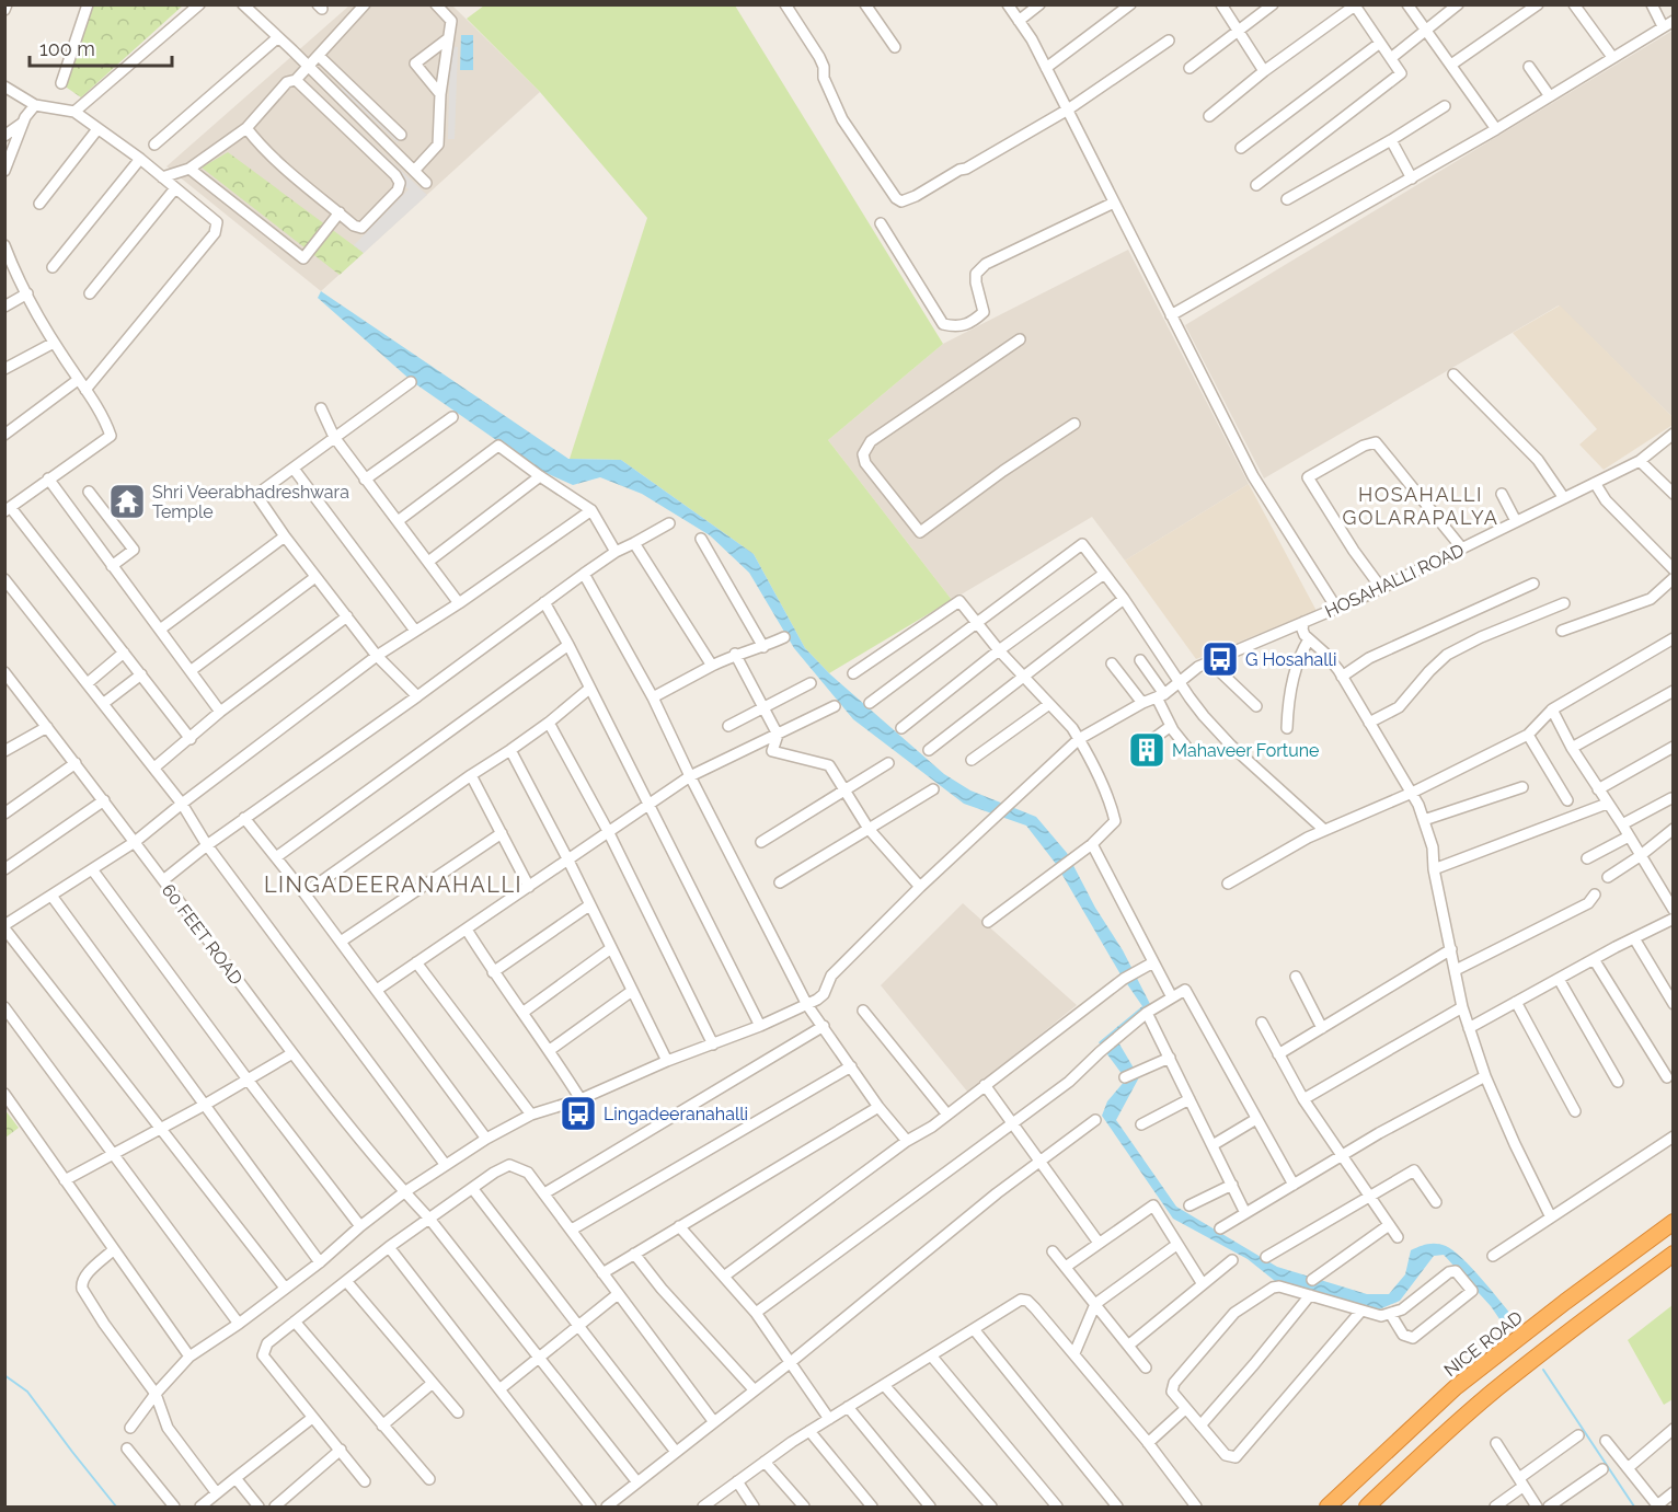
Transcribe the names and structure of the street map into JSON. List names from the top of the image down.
{
  "streets": {
    "highway": ["NICE ROAD"],
    "street": ["HOSAHALLI ROAD", "60 FEET ROAD"]
  },
  "districts": ["HOSAHALLI GOLARAPALYA", "LINGADEERANAHALLI"],
  "places": {
    "temple": ["Shri Veerabhadreshwara Temple"],
    "bus stop": ["G Hosahalli", "Lingadeeranahalli"],
    "building": ["Mahaveer Fortune"]
  },
  "scale_bar": "100 m"
}
